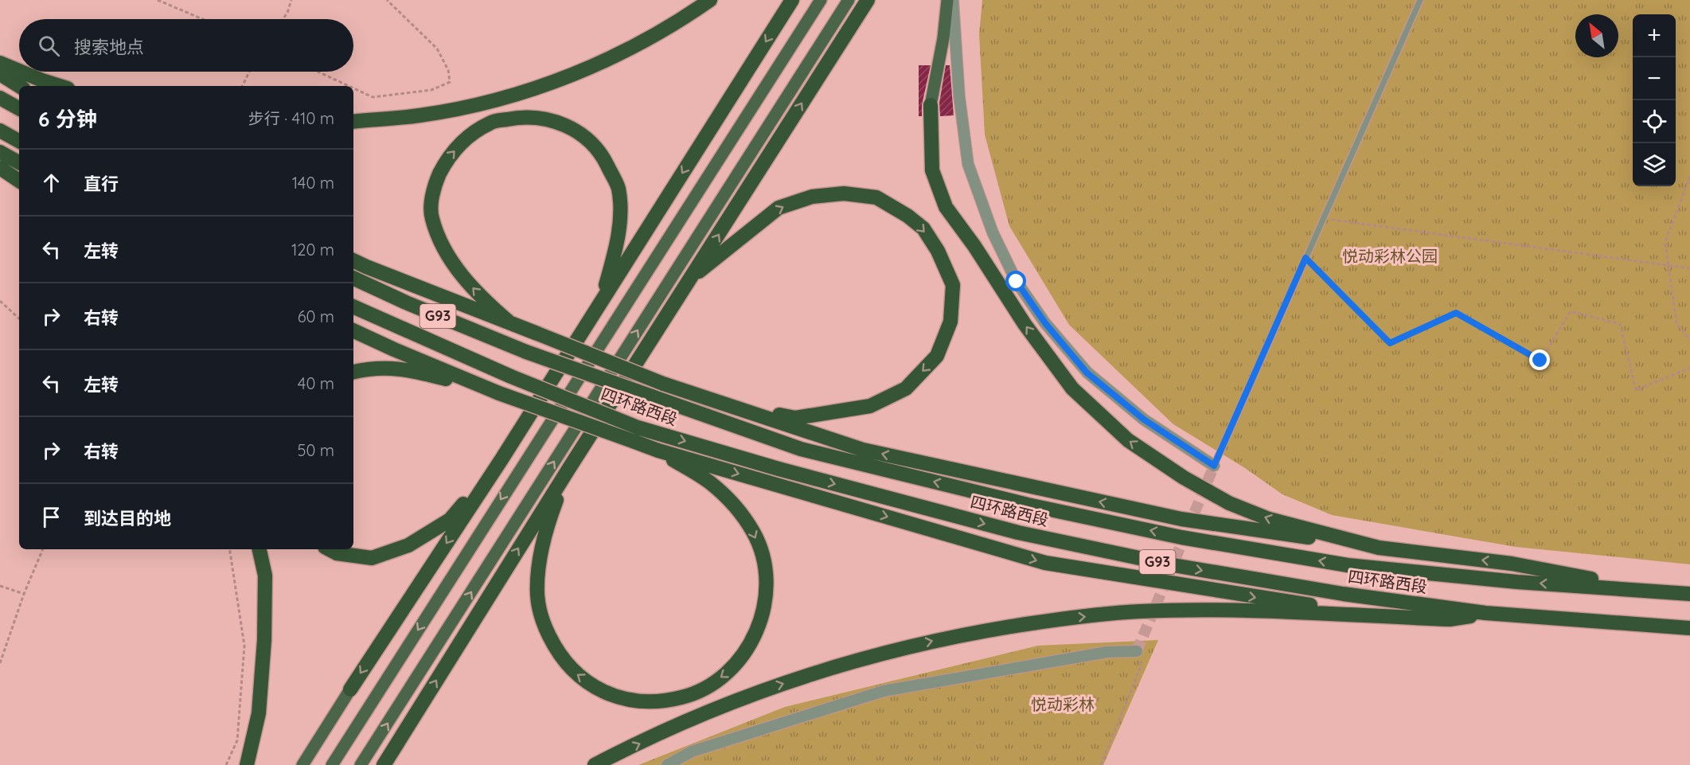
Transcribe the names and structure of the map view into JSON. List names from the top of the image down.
{
  "streets": {
    "highway": ["G93", "四环路西段"]
  },
  "parks": ["悦动彩林公园", "悦动彩林"],
  "north": "top left",
  "page": {
    "map_buttons": ["+", "−"],
    "search": "搜索地点",
    "heading": ["6 分钟", "步行 · 410 m"],
    "list": [
      ["直行", "140 m"],
      ["左转", "120 m"],
      ["右转", "60 m"],
      ["左转", "40 m"],
      ["右转", "50 m"],
      "到达目的地"
    ]
  }
}
